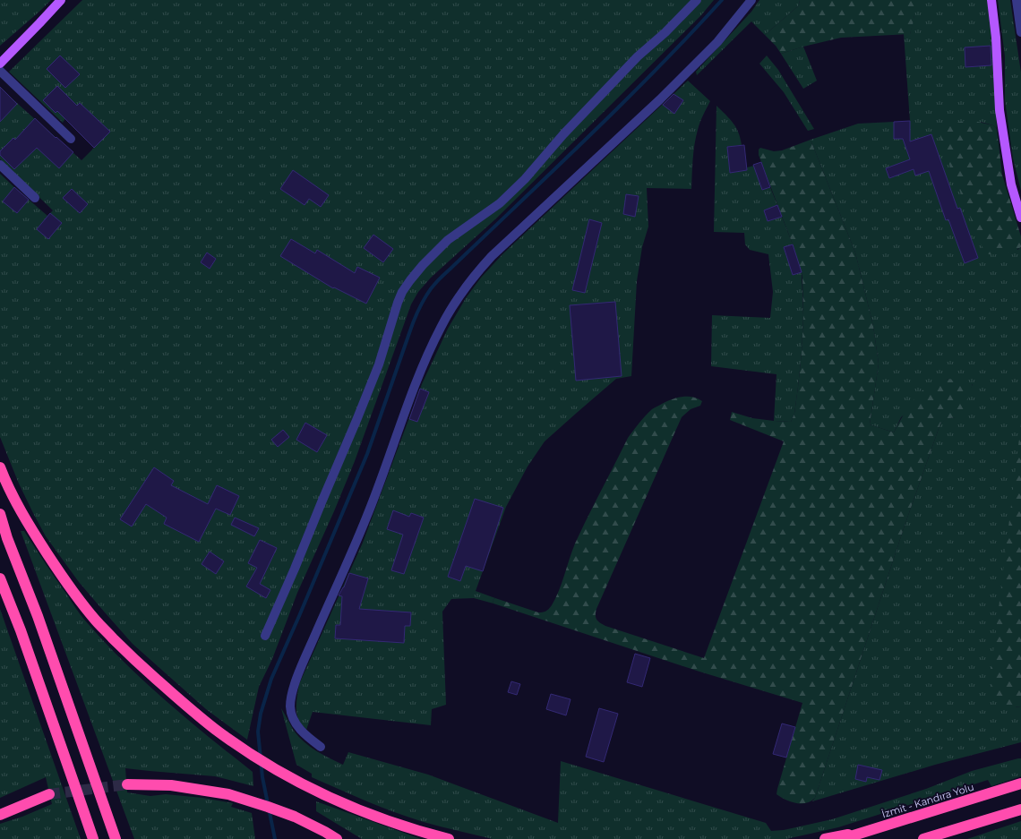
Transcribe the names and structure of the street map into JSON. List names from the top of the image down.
{
  "streets": {
    "highway": ["İzmit - Kandıra Yolu"]
  }
}
